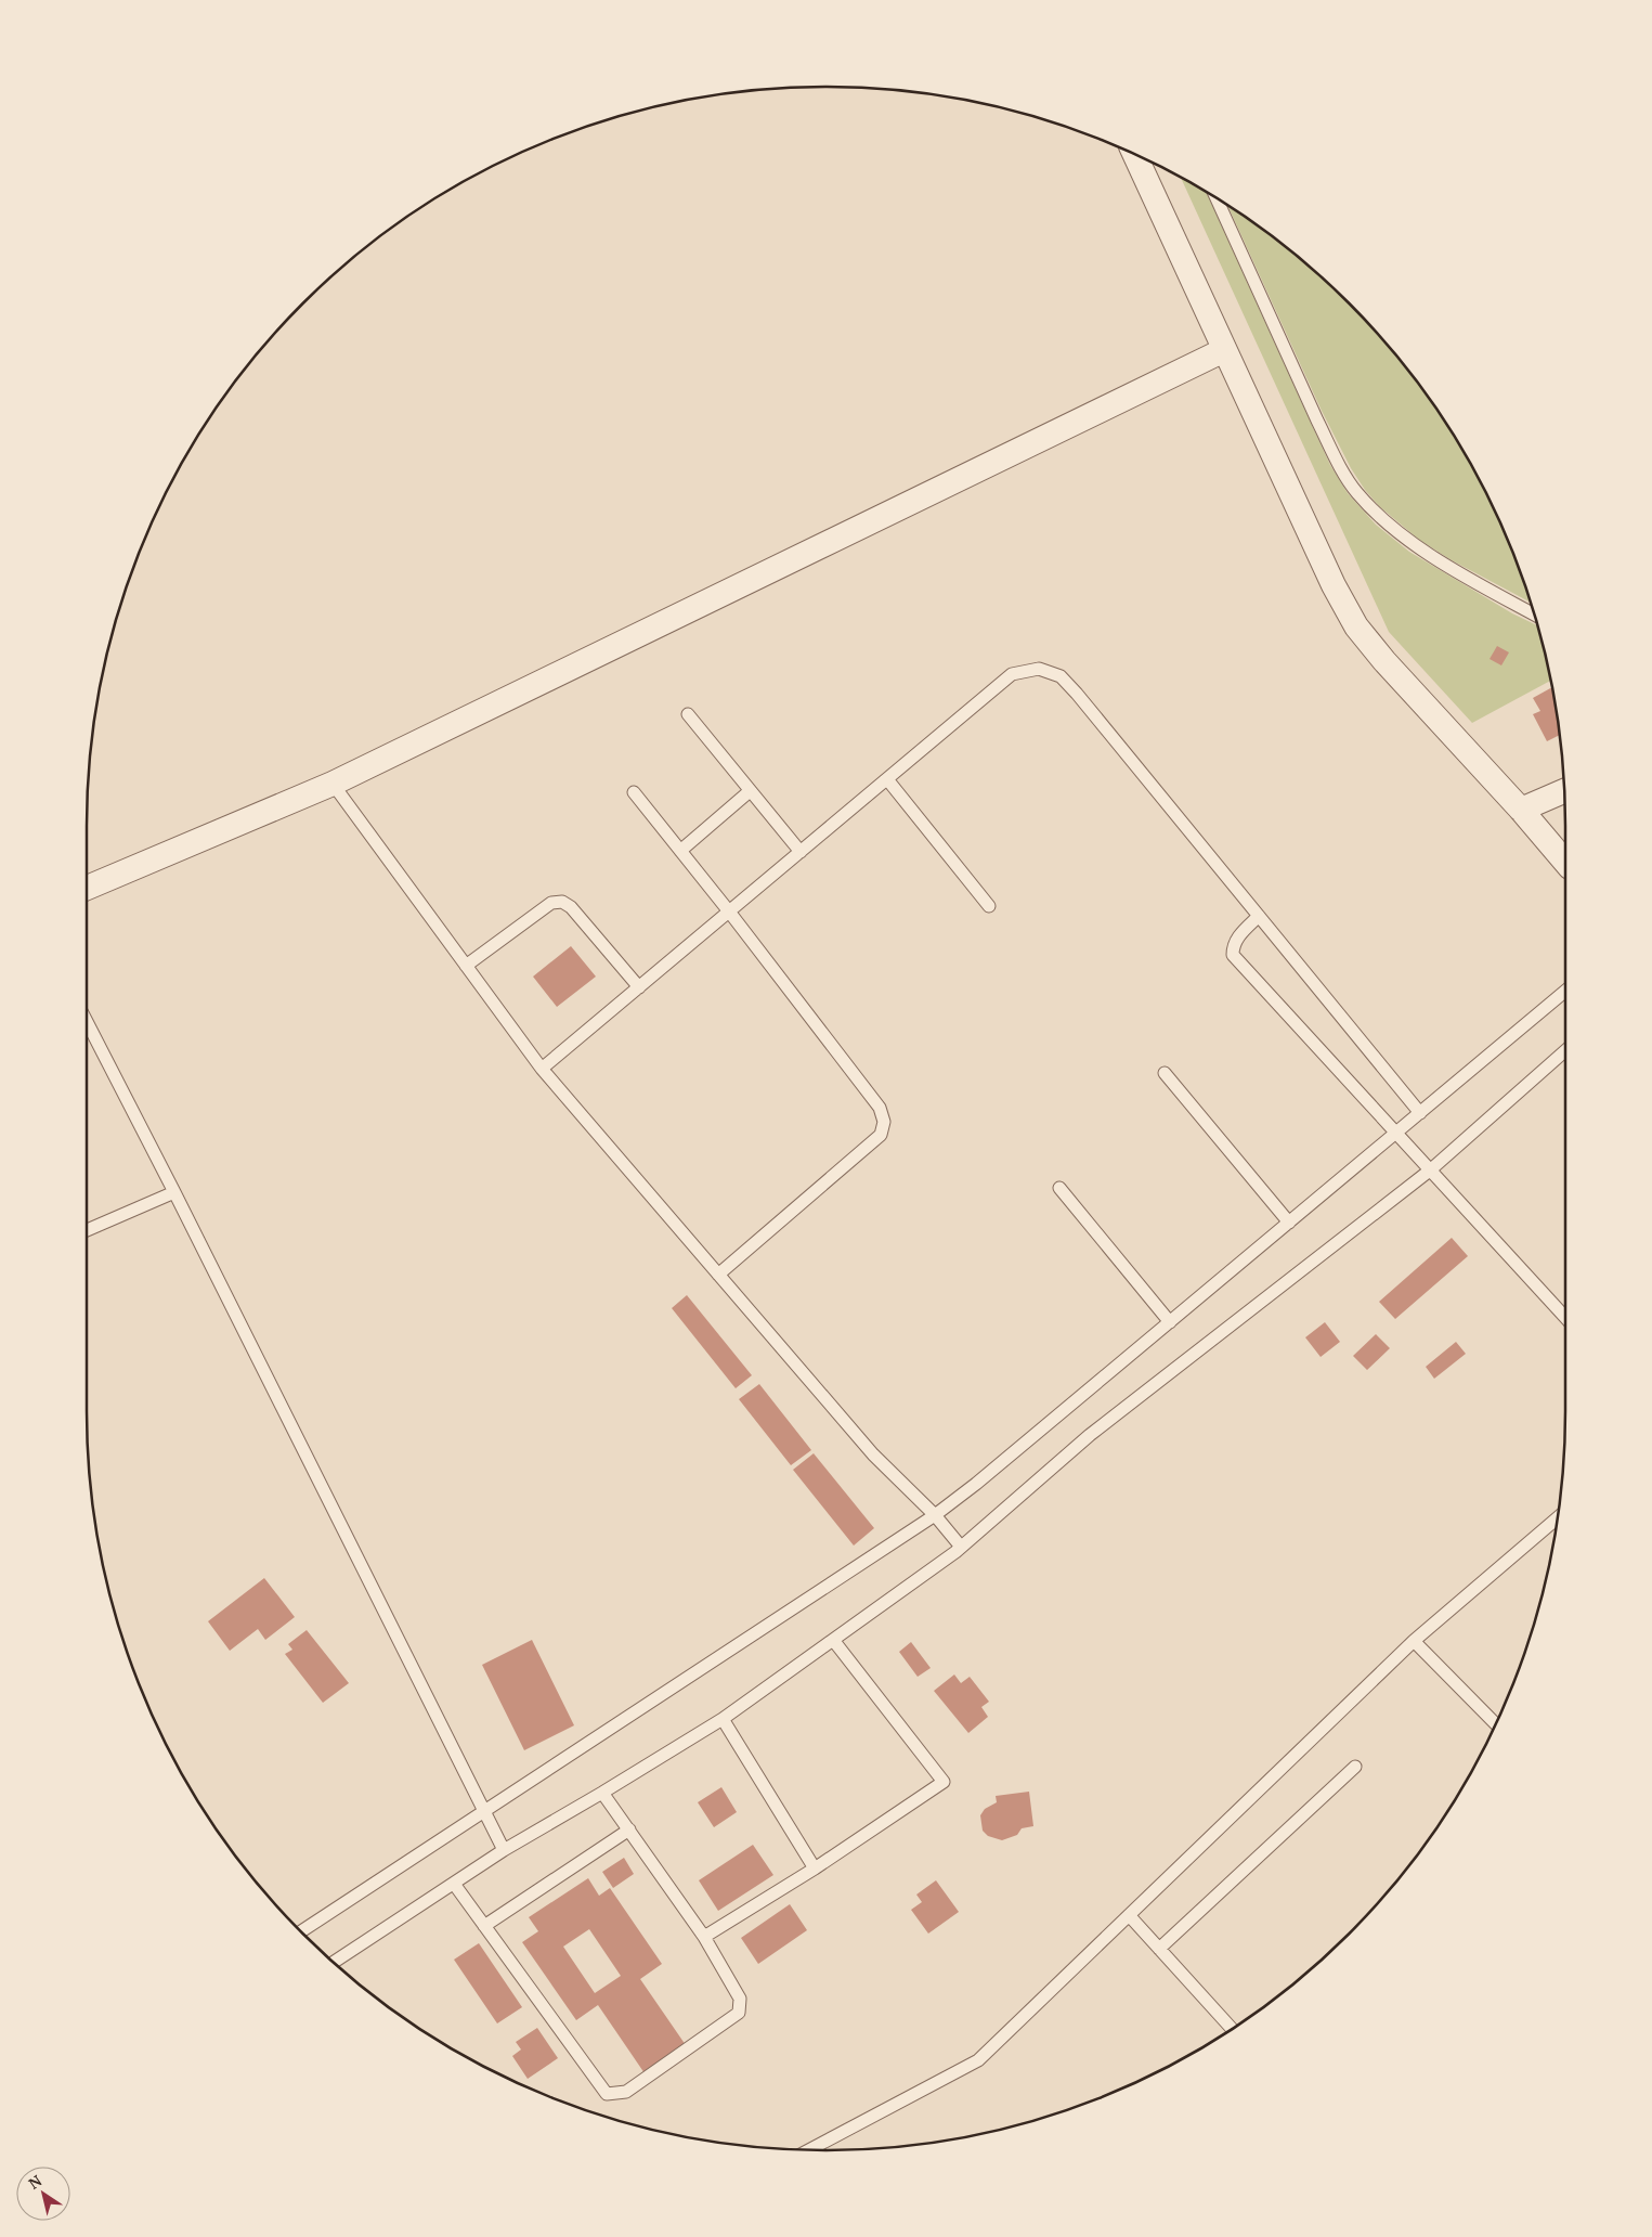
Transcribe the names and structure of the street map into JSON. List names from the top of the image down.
{
  "north": "top left"
}
